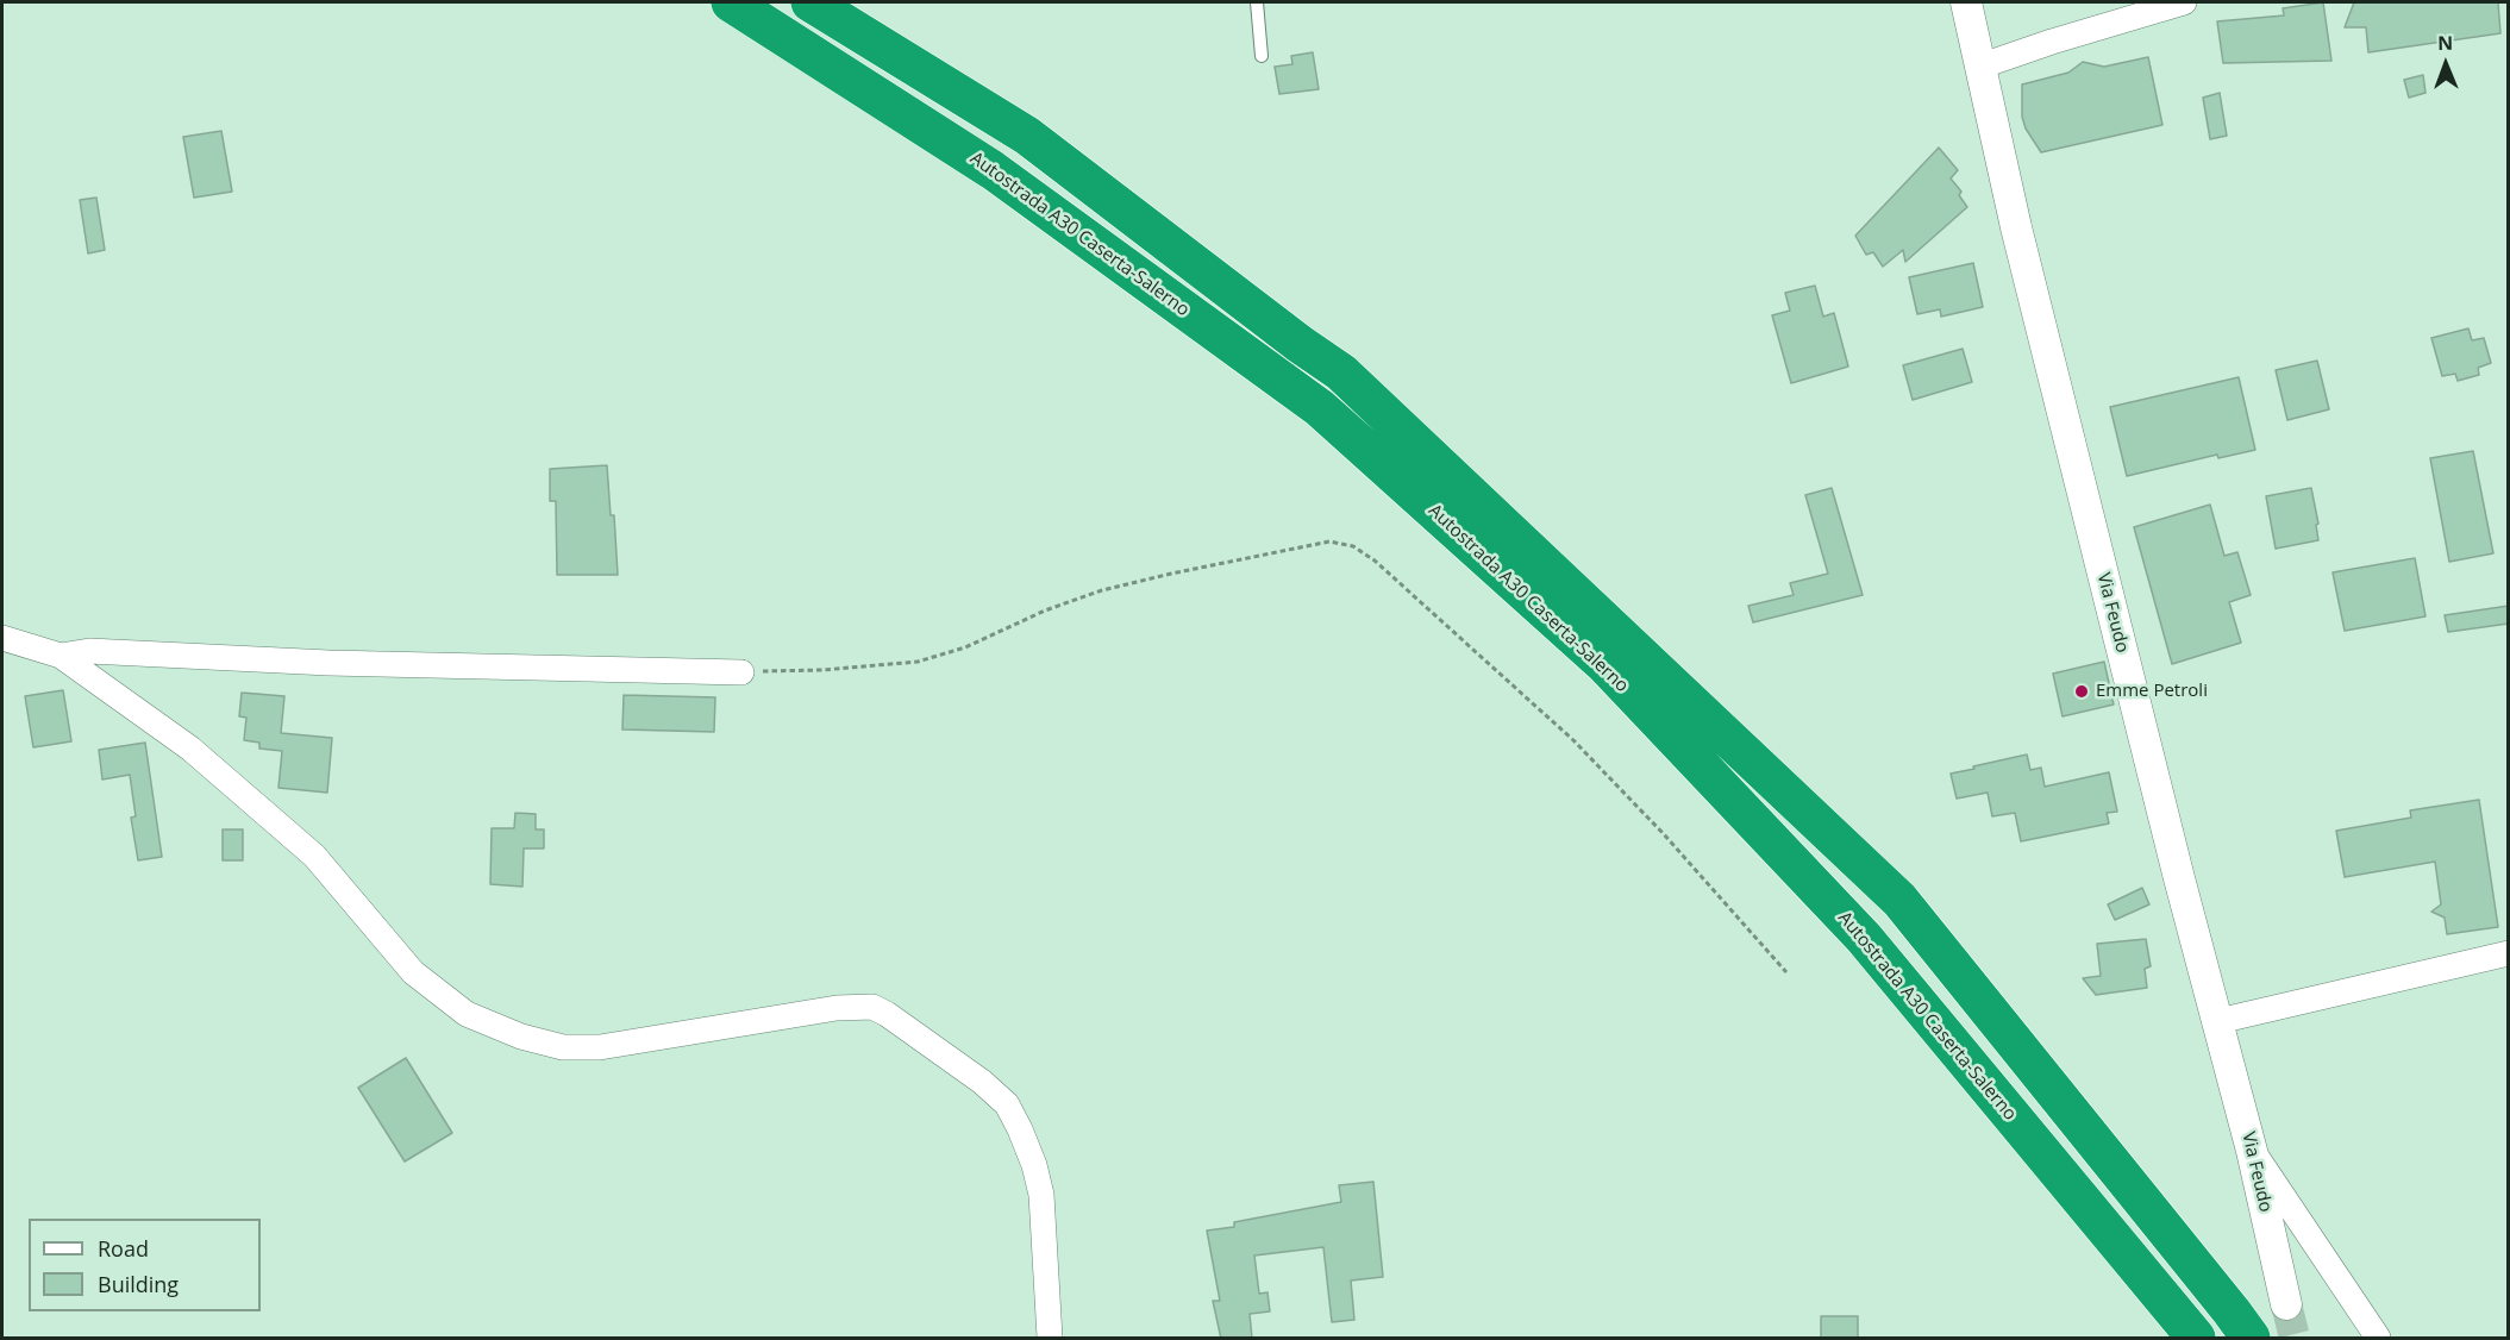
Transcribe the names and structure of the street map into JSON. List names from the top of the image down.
{
  "streets": {
    "highway": ["Autostrada A30 Caserta-Salerno"],
    "street": ["Via Feudo"]
  },
  "places": ["Emme Petroli"],
  "legend": ["Road", "Building"],
  "north": "top"
}
